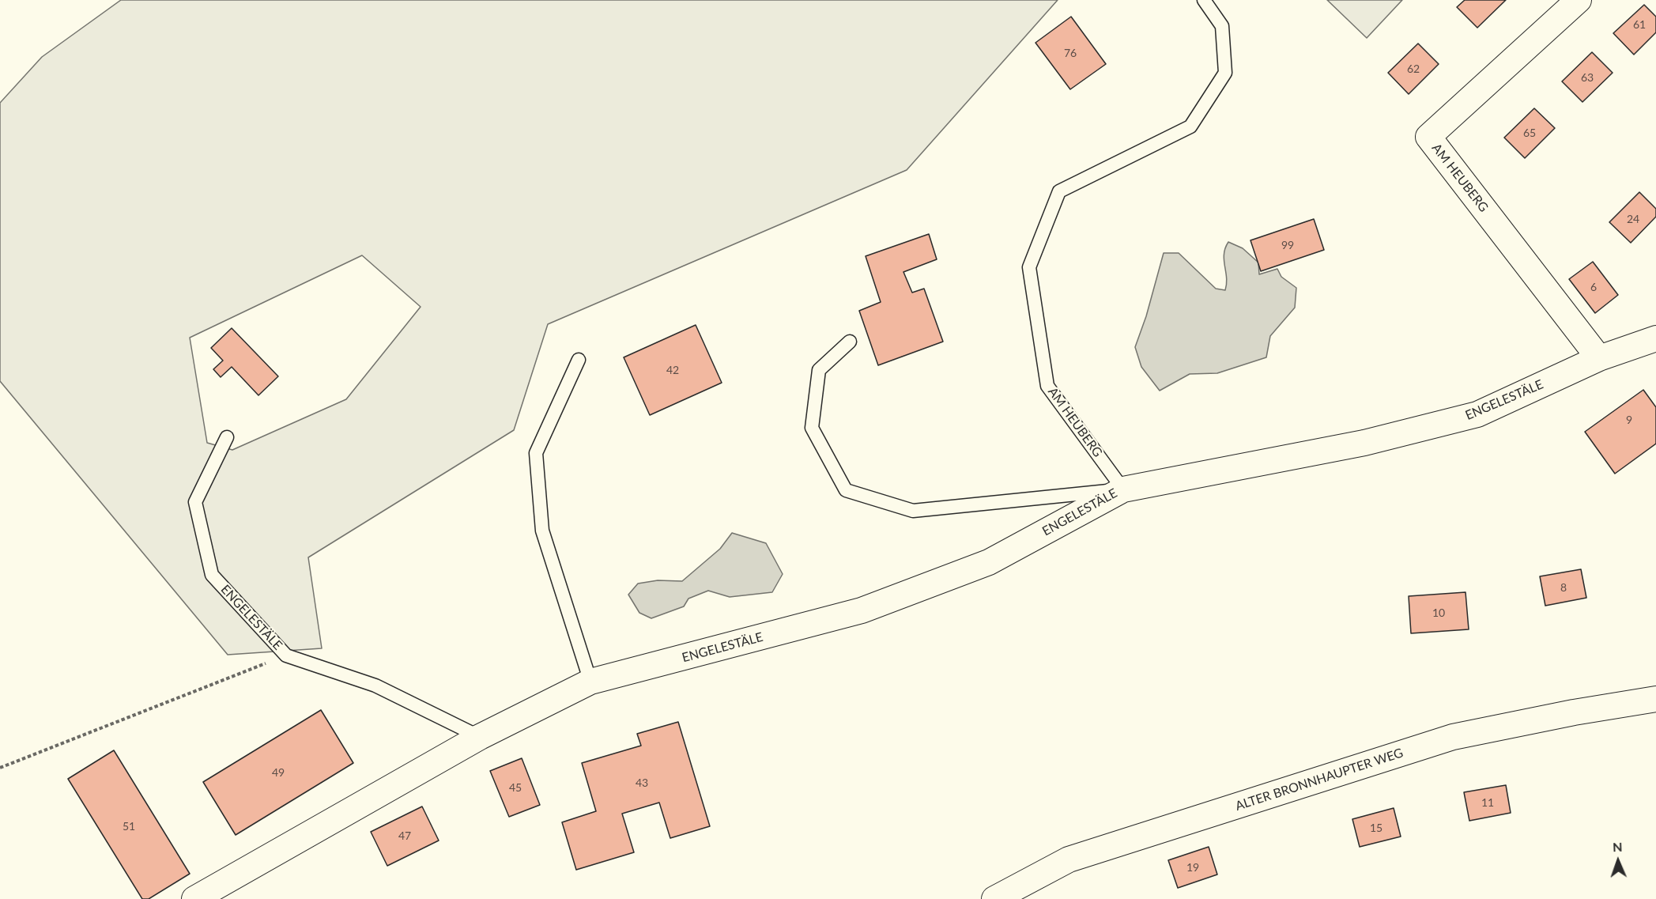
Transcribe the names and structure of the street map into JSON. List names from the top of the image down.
{
  "streets": {
    "street": ["AM HEUBERG", "ENGELESTÄLE", "ALTER BRONNHAUPTER WEG"]
  },
  "crossings": [
    ["AM HEUBERG", "ENGELESTÄLE"]
  ],
  "house_numbers": [
    "61",
    "76",
    "62",
    "63",
    "65",
    "24",
    "99",
    "6",
    "42",
    "9",
    "8",
    "10",
    "49",
    "43",
    "45",
    "11",
    "51",
    "15",
    "47",
    "19"
  ],
  "north": "top"
}
